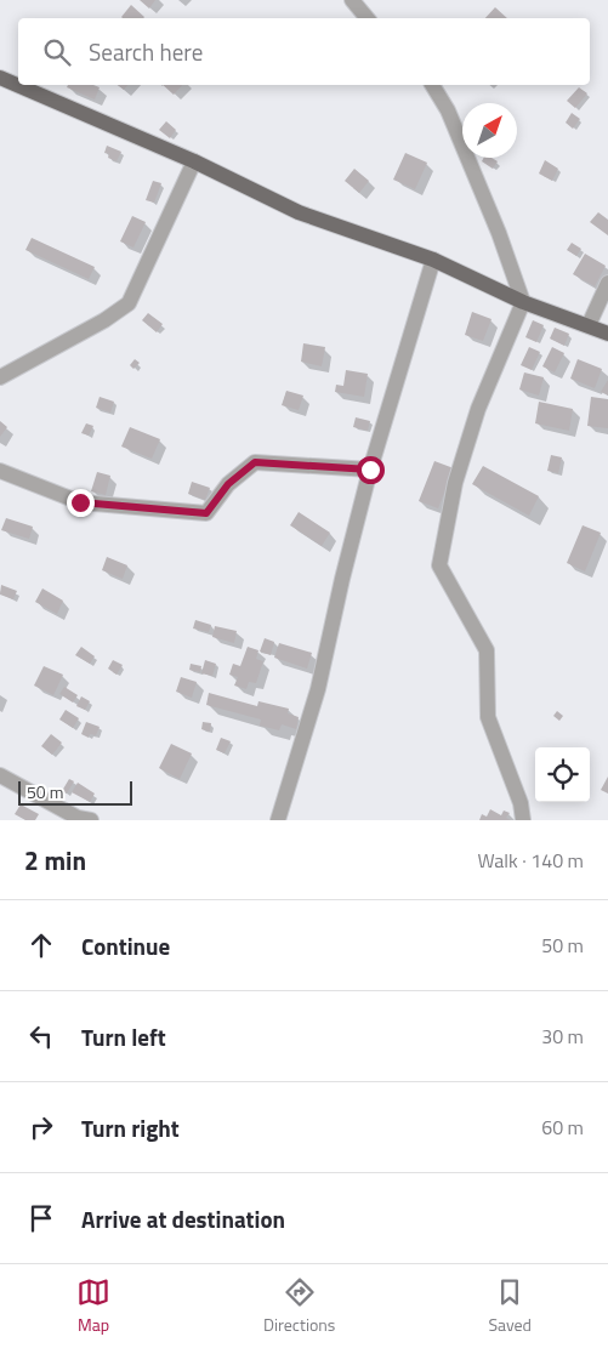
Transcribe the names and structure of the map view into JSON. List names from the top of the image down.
{
  "scale_bar": "50 m",
  "north": "top right",
  "page": {
    "search": "Search here",
    "scale": "50 m",
    "heading": ["2 min", "Walk · 140 m"],
    "list": [
      ["Continue", "50 m"],
      ["Turn left", "30 m"],
      ["Turn right", "60 m"],
      "Arrive at destination"
    ],
    "nav": ["Map", "Directions", "Saved"]
  }
}
